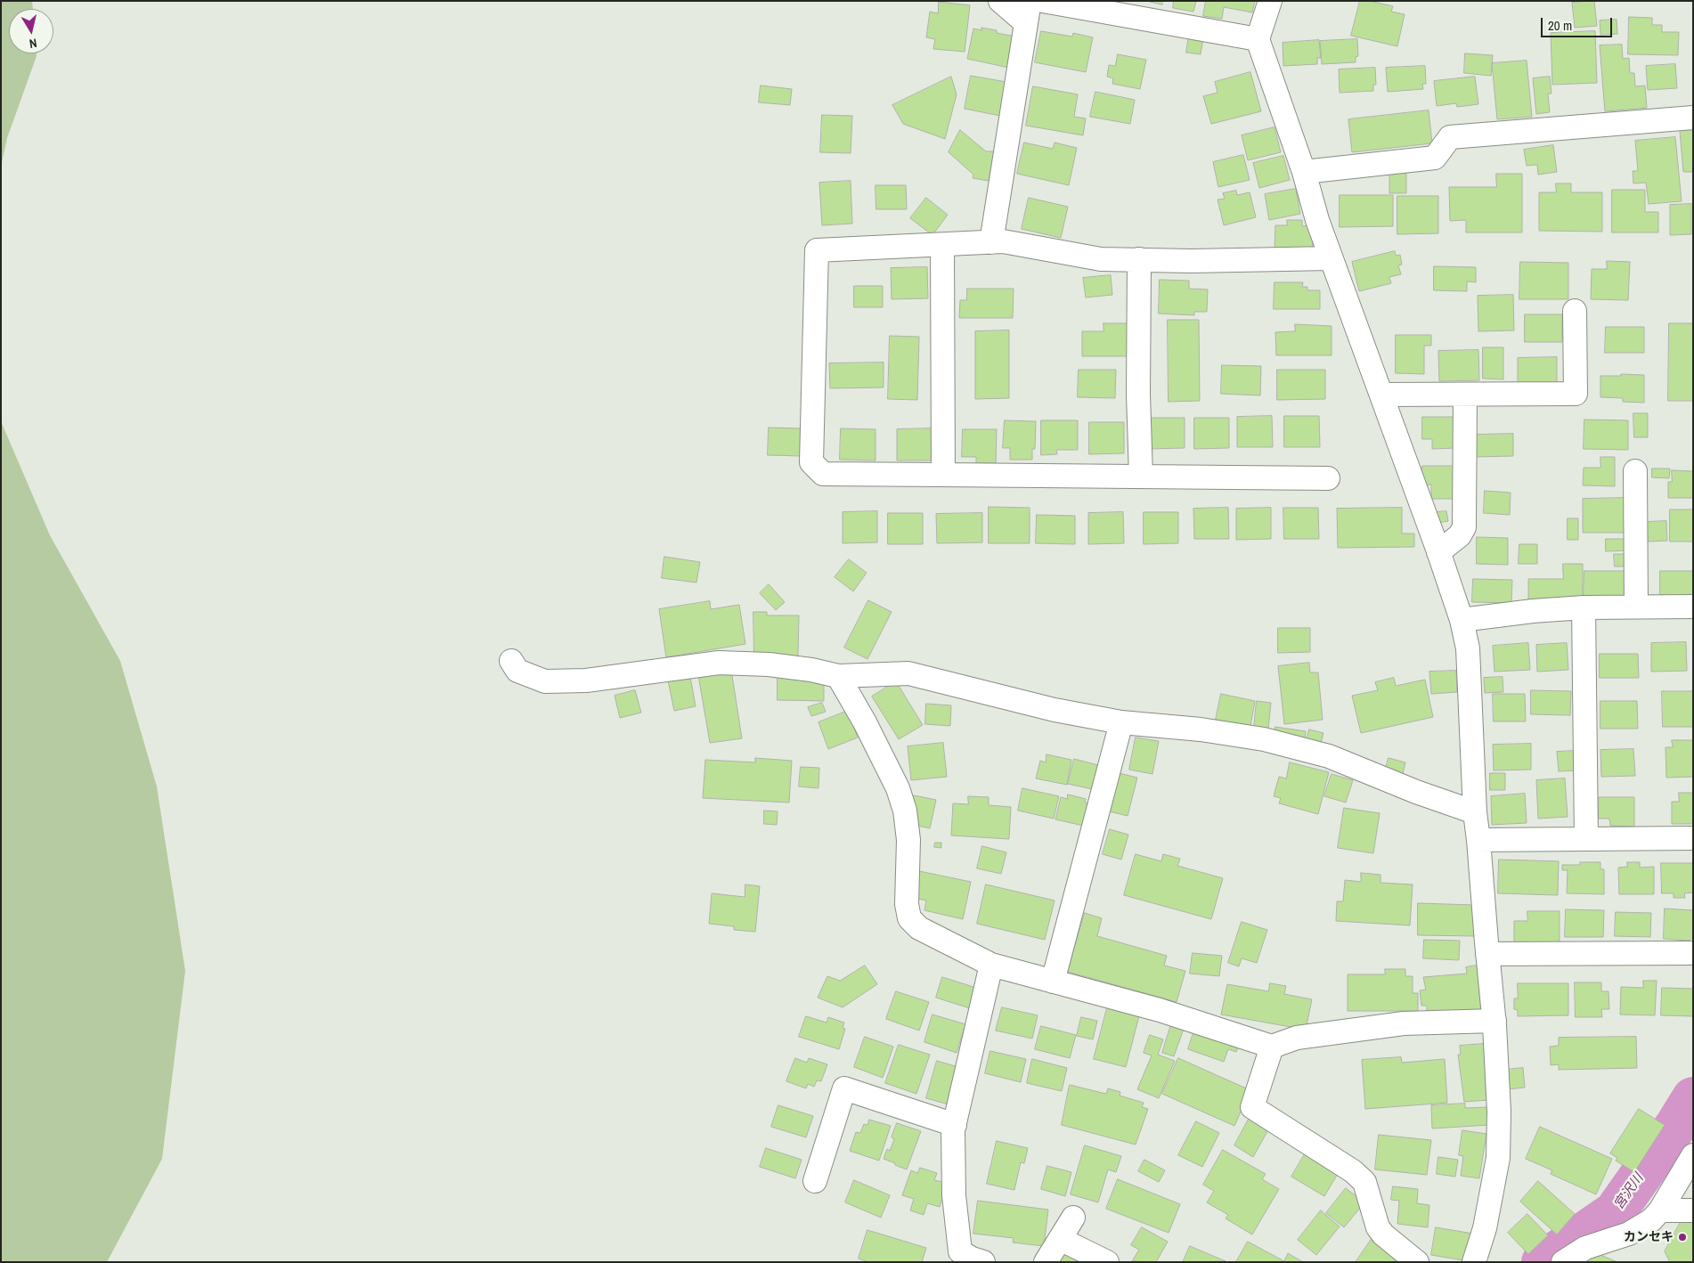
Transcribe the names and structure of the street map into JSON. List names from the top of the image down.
{
  "water": ["宮沢川"],
  "places": ["カンセキ"],
  "scale_bar": "20 m",
  "north": "bottom"
}
